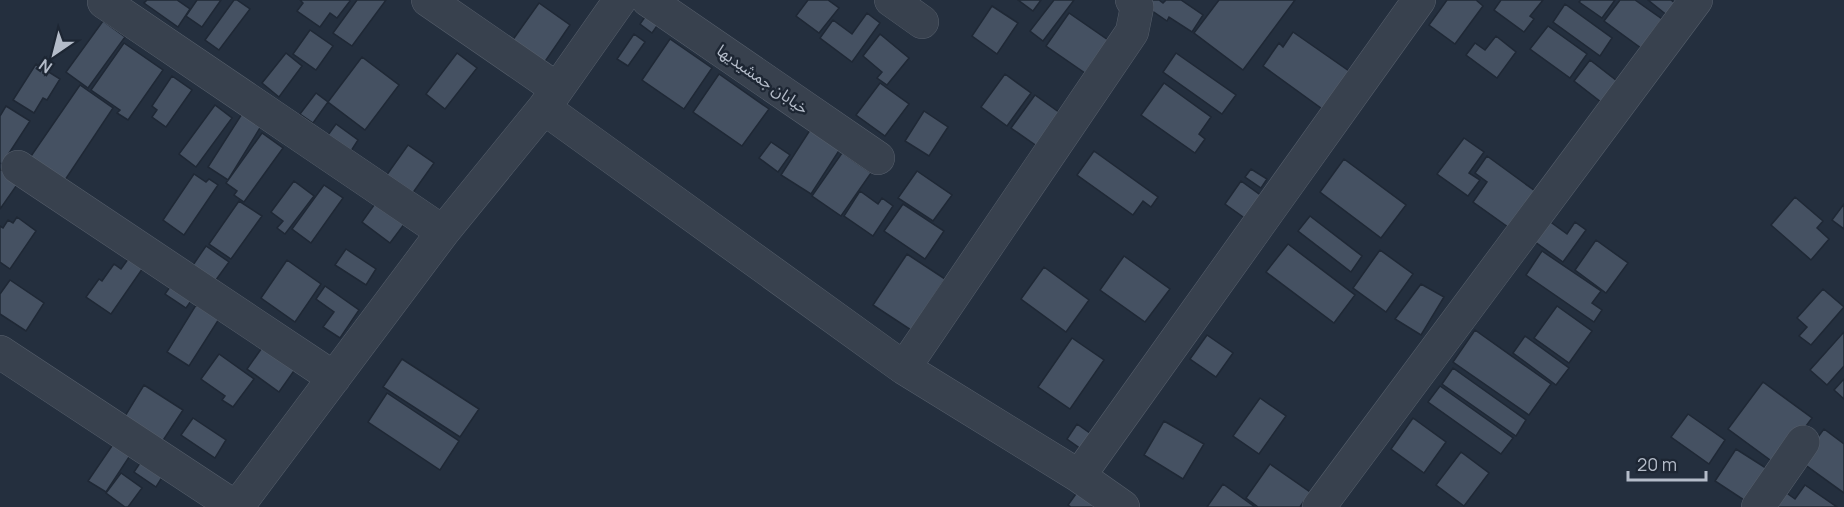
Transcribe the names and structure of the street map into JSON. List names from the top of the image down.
{
  "streets": {
    "street": ["خیابان جمشیدیها"]
  },
  "scale_bar": "20 m",
  "north": "bottom left"
}
